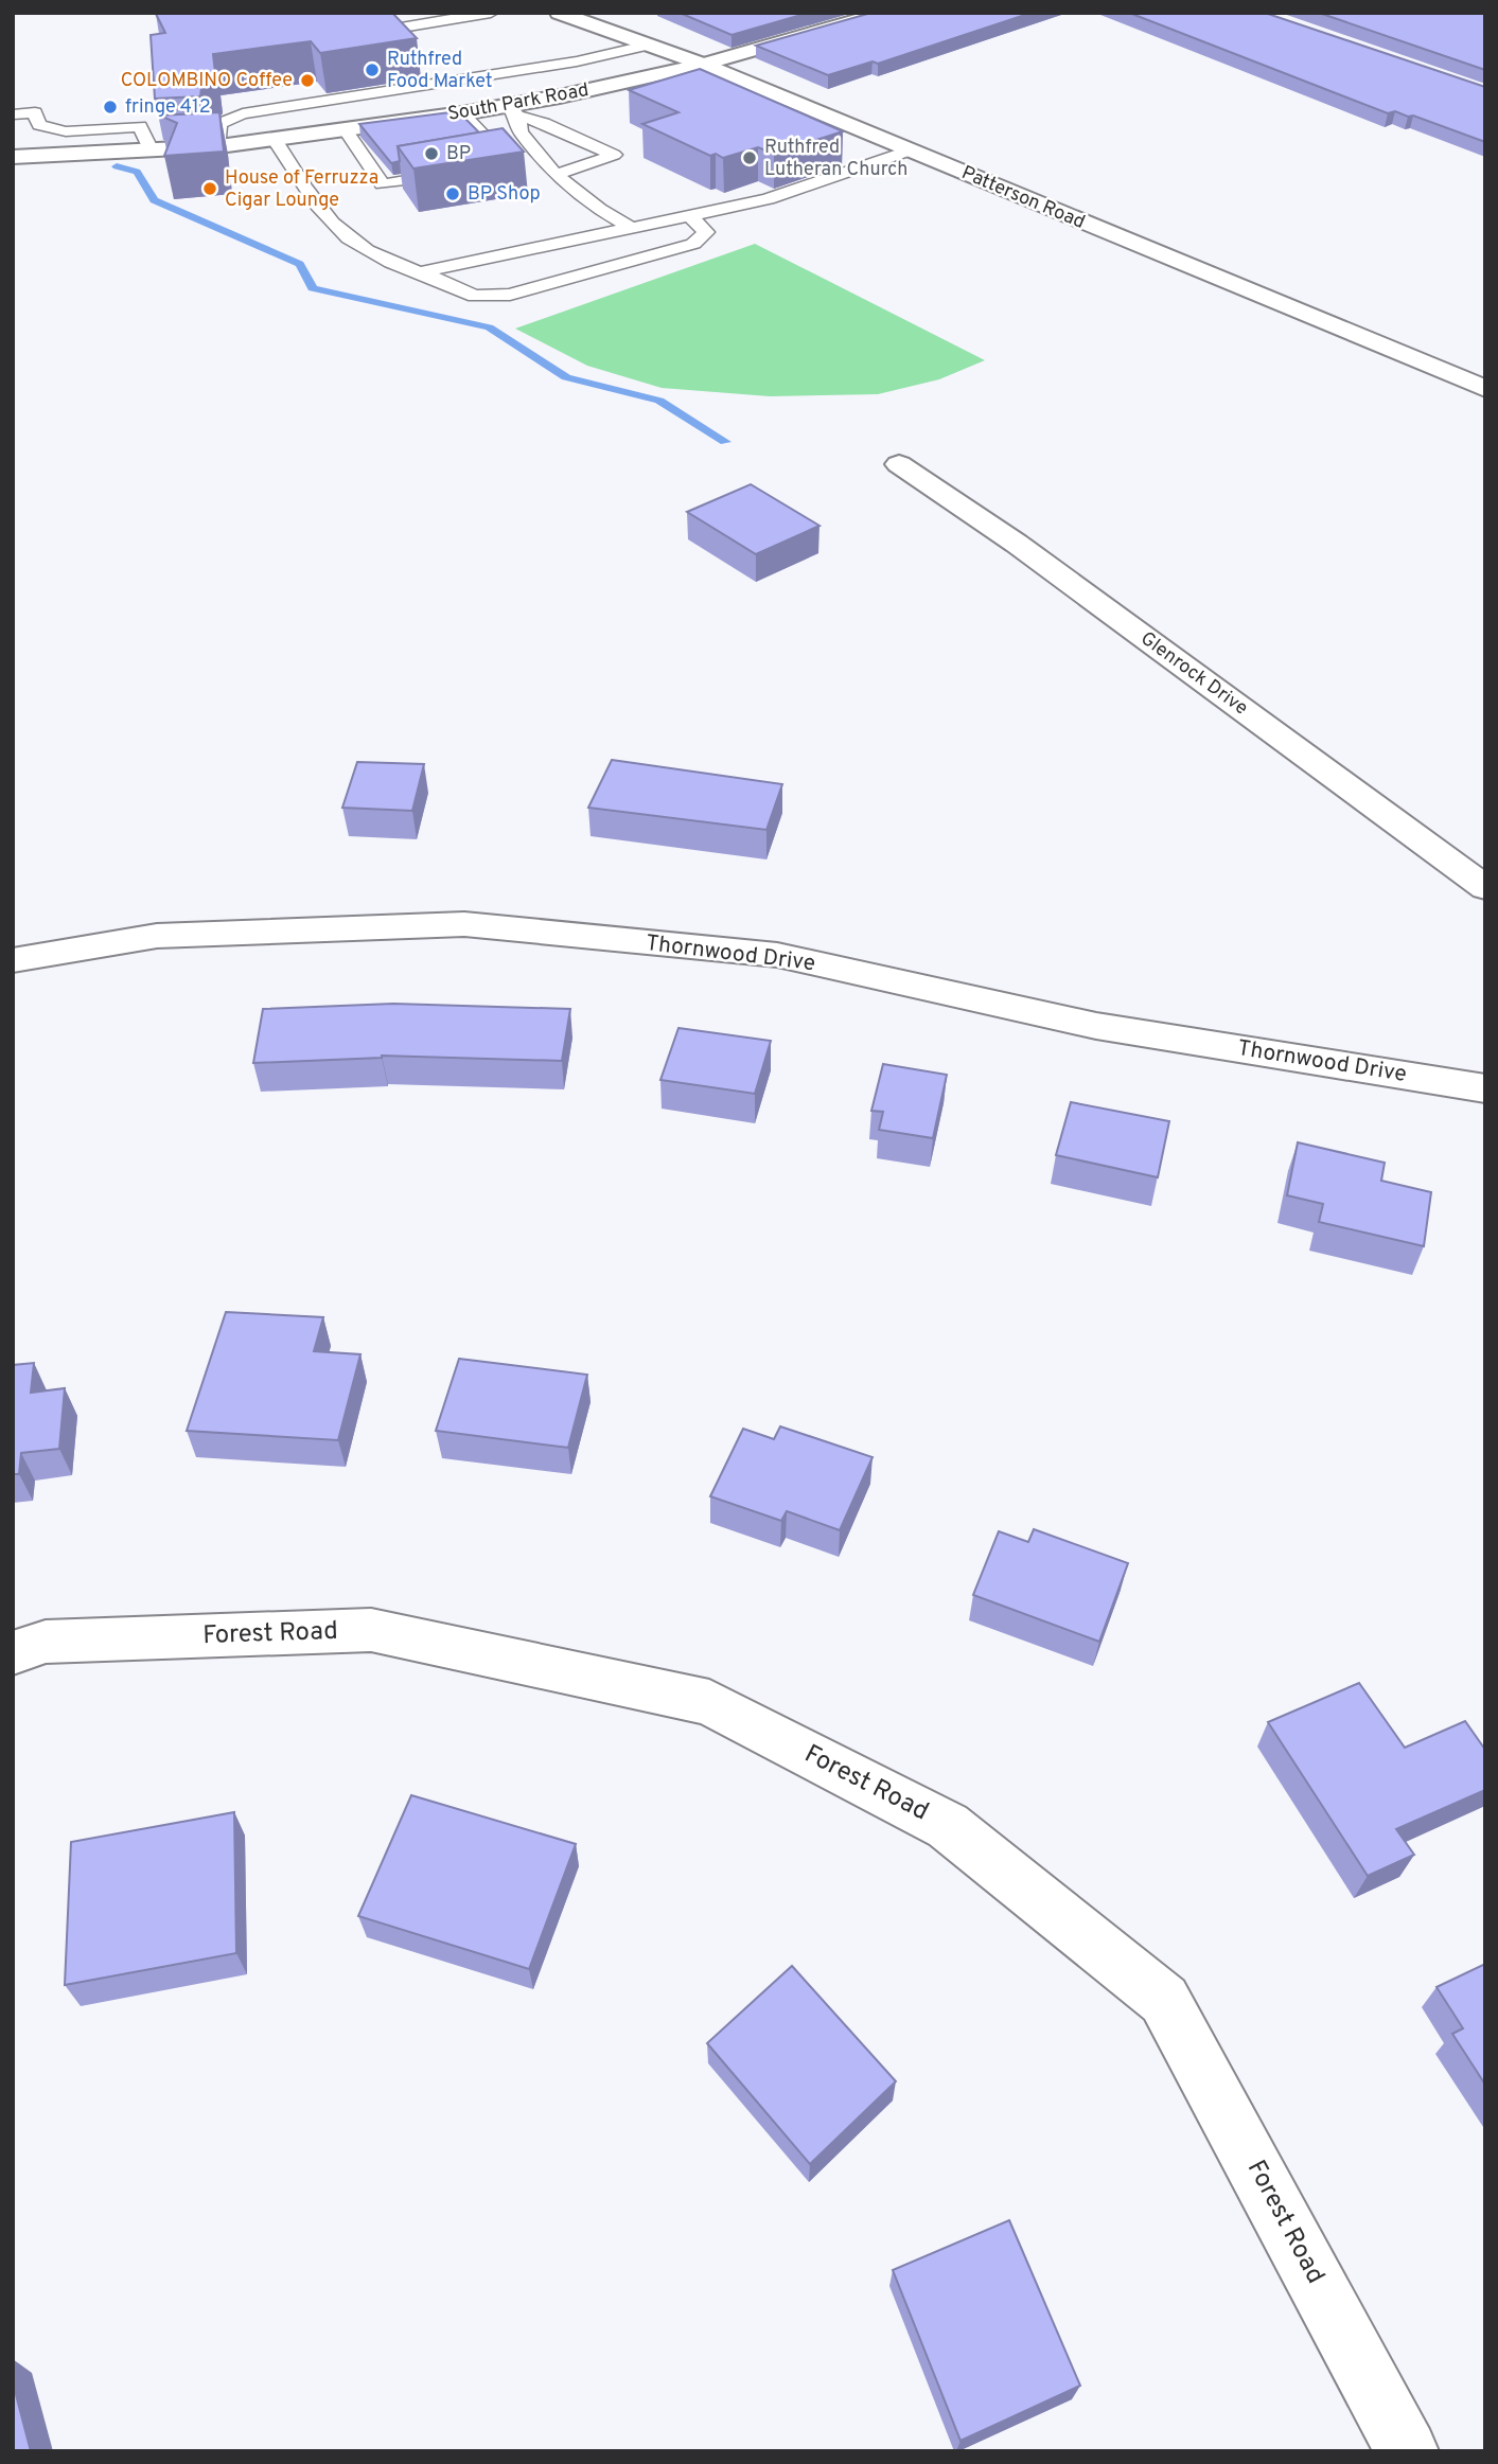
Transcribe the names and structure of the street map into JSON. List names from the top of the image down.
{
  "streets": {
    "street": [
      "South Park Road",
      "Patterson Road",
      "Glenrock Drive",
      "Thornwood Drive",
      "Forest Road"
    ]
  },
  "crossings": [
    ["South Park Road", "Patterson Road"]
  ],
  "places": [
    "Ruthfred Food Market",
    "COLOMBINO Coffee",
    "fringe 412",
    "BP",
    "Ruthfred Lutheran Church",
    "House of Ferruzza Cigar Lounge",
    "BP Shop"
  ]
}
